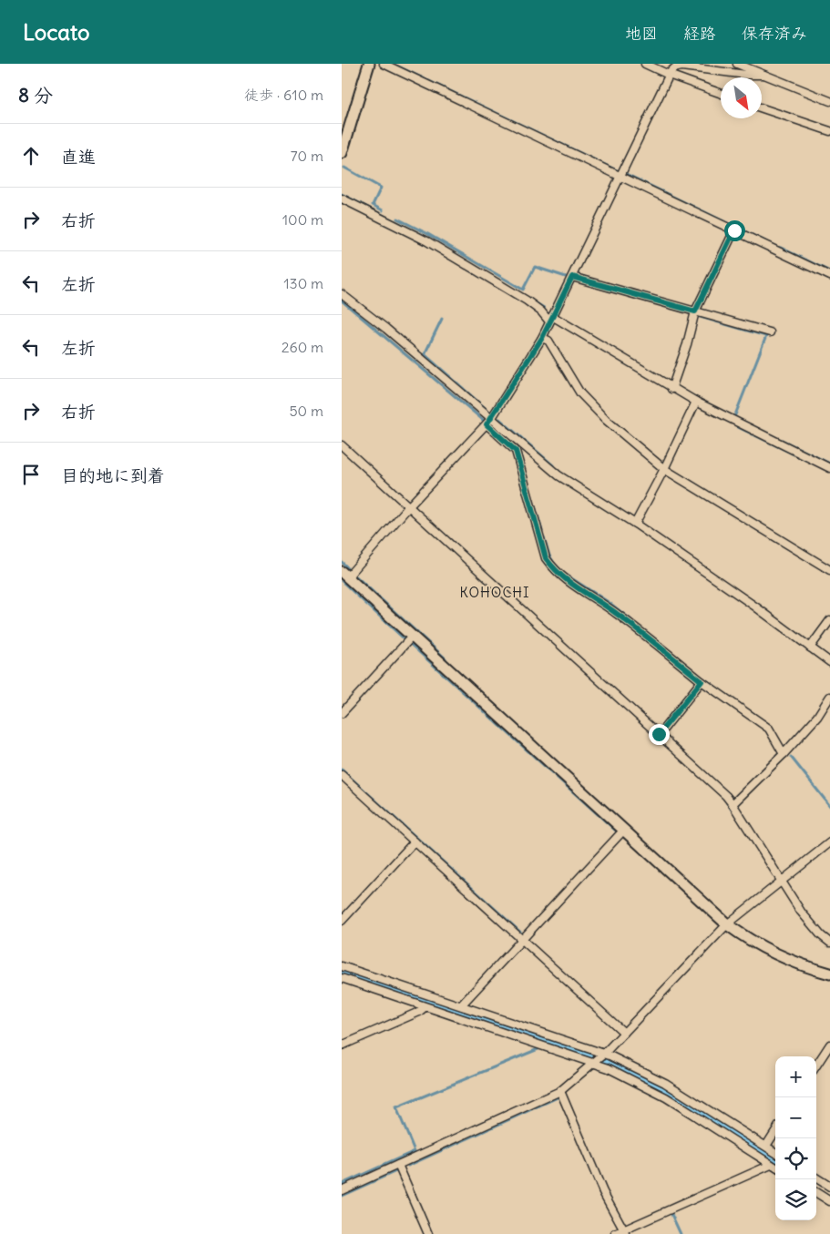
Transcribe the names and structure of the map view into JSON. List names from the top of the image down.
{
  "districts": ["KOHOCHI"],
  "north": "bottom right",
  "page": {
    "header": "Locato",
    "nav": ["地図", "経路", "保存済み"],
    "heading": ["8 分", "徒歩 · 610 m"],
    "list": [
      ["直進", "70 m"],
      ["右折", "100 m"],
      ["左折", "130 m"],
      ["左折", "260 m"],
      ["右折", "50 m"],
      "目的地に到着"
    ],
    "map_buttons": ["+", "−"]
  }
}
